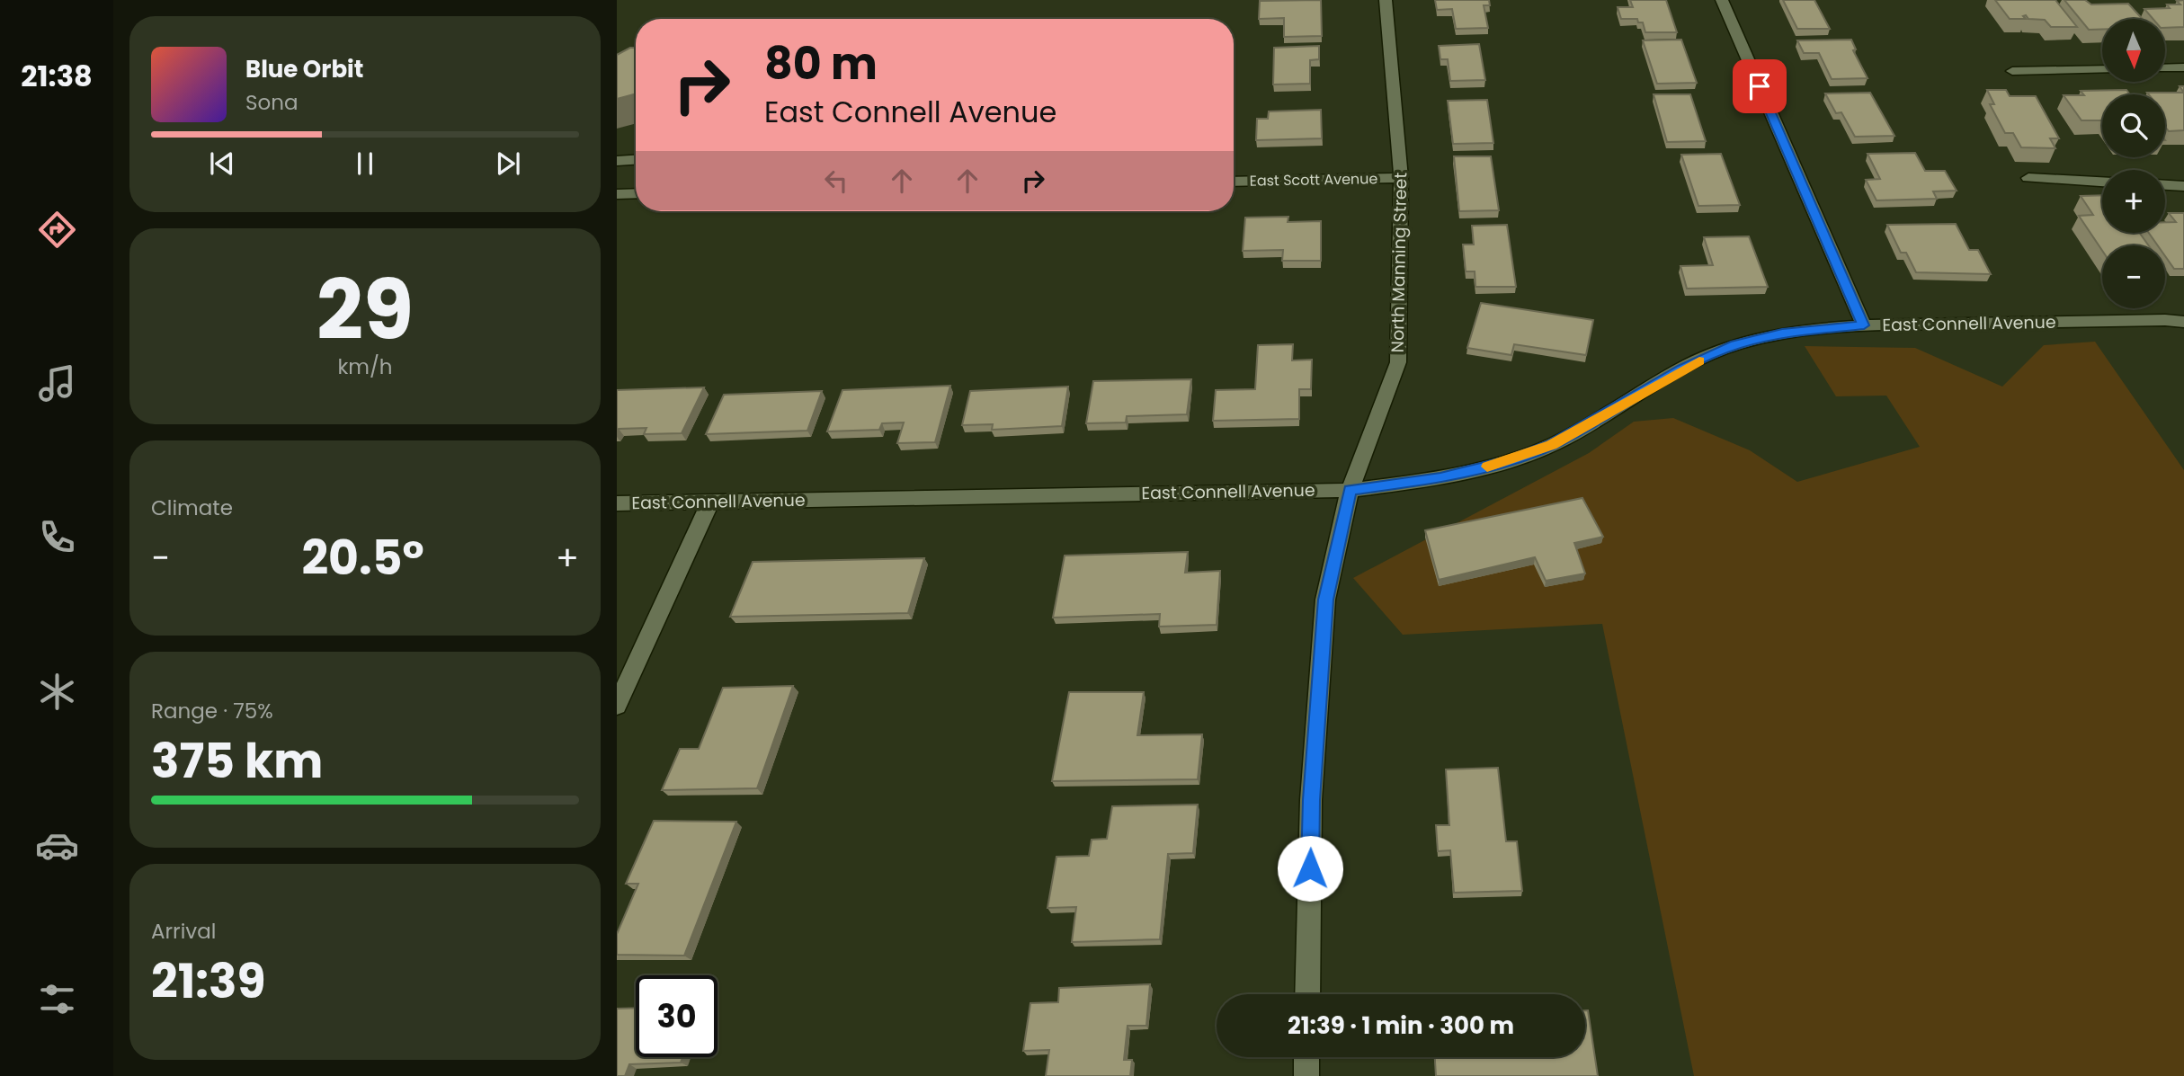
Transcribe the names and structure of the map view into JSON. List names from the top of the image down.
{
  "streets": {
    "street": ["East Scott Avenue", "North Manning Street", "East Connell Avenue"]
  },
  "crossings": [
    ["East Scott Avenue", "North Manning Street"],
    ["North Manning Street", "East Connell Avenue"]
  ],
  "north": "bottom",
  "page": {
    "tabs": "21:38",
    "map_buttons": ["+", "−"],
    "turn": ["80 m", "East Connell Avenue"],
    "song": ["Blue Orbit", "Sona"],
    "tile": [
      ["29", "km/h"],
      "Climate",
      ["Range · 75%", "375 km"],
      ["Arrival", "21:39"]
    ],
    "heat": ["−", "20.5°", "+"],
    "limit": "30",
    "trip": "21:39 · 1 min · 300 m"
  }
}
